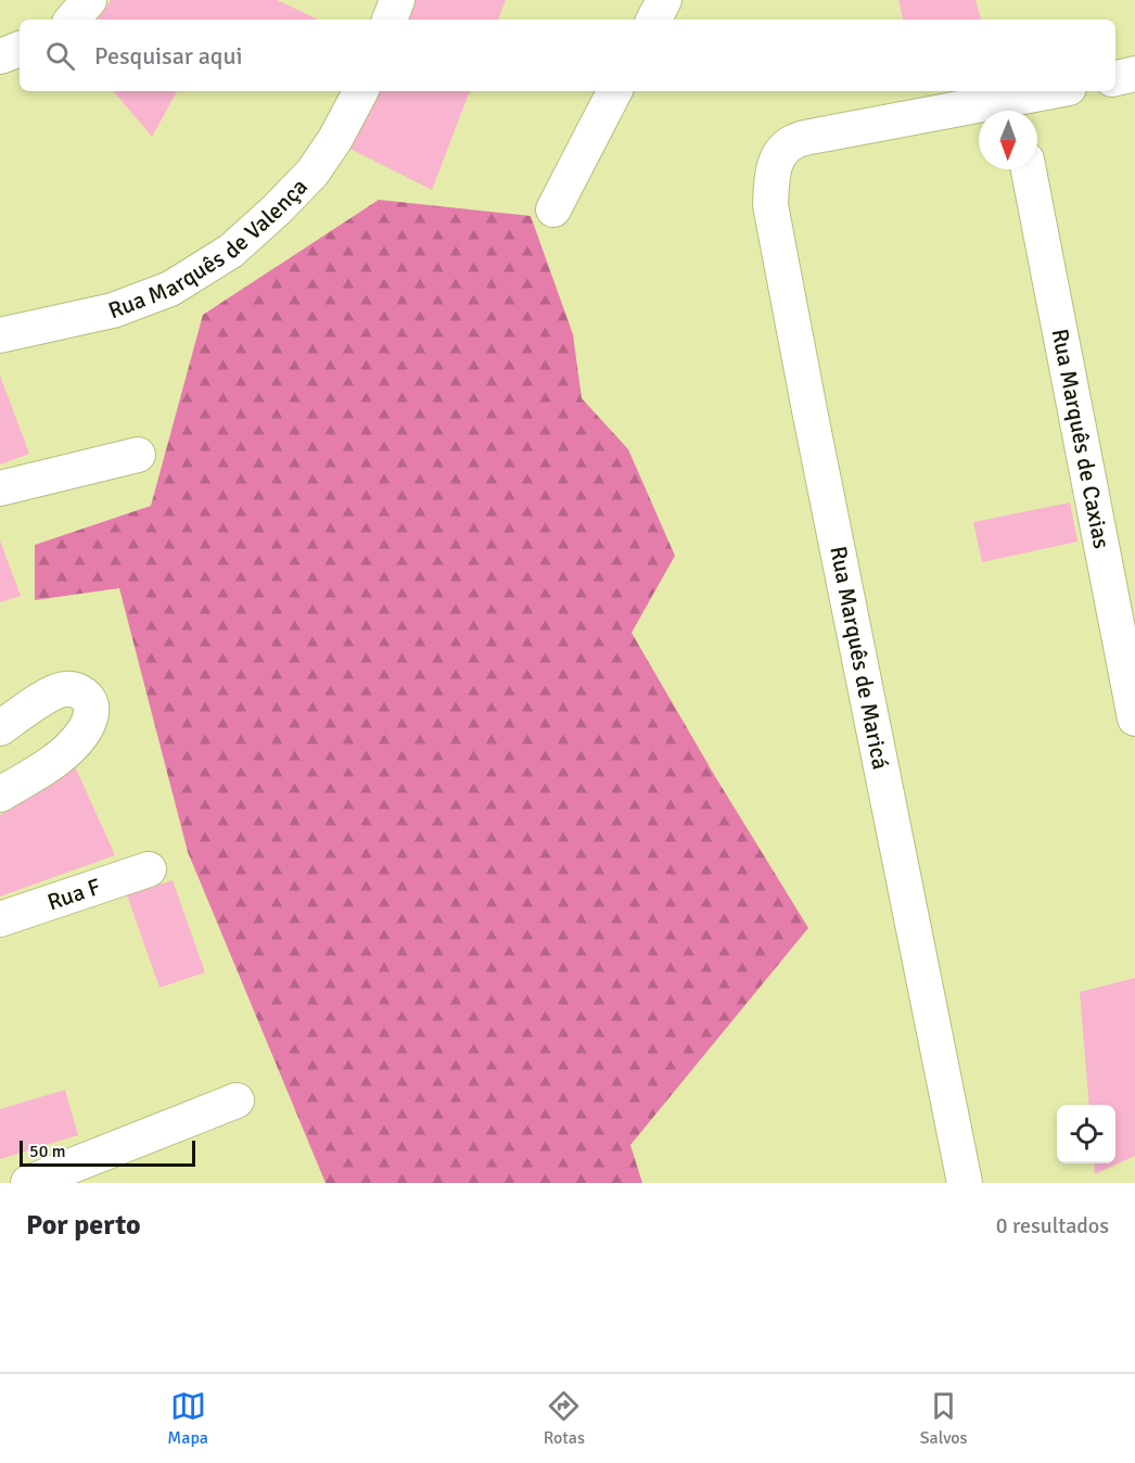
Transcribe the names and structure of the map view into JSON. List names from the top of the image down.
{
  "streets": {
    "street": [
      "Rua Marquês de Valença",
      "Rua Marquês de Caxias",
      "Rua Marquês de Maricá",
      "Rua F"
    ]
  },
  "scale_bar": "50 m",
  "north": "bottom",
  "page": {
    "search": "Pesquisar aqui",
    "scale": "50 m",
    "heading": ["Por perto", "0 resultados"],
    "nav": ["Mapa", "Rotas", "Salvos"]
  }
}
